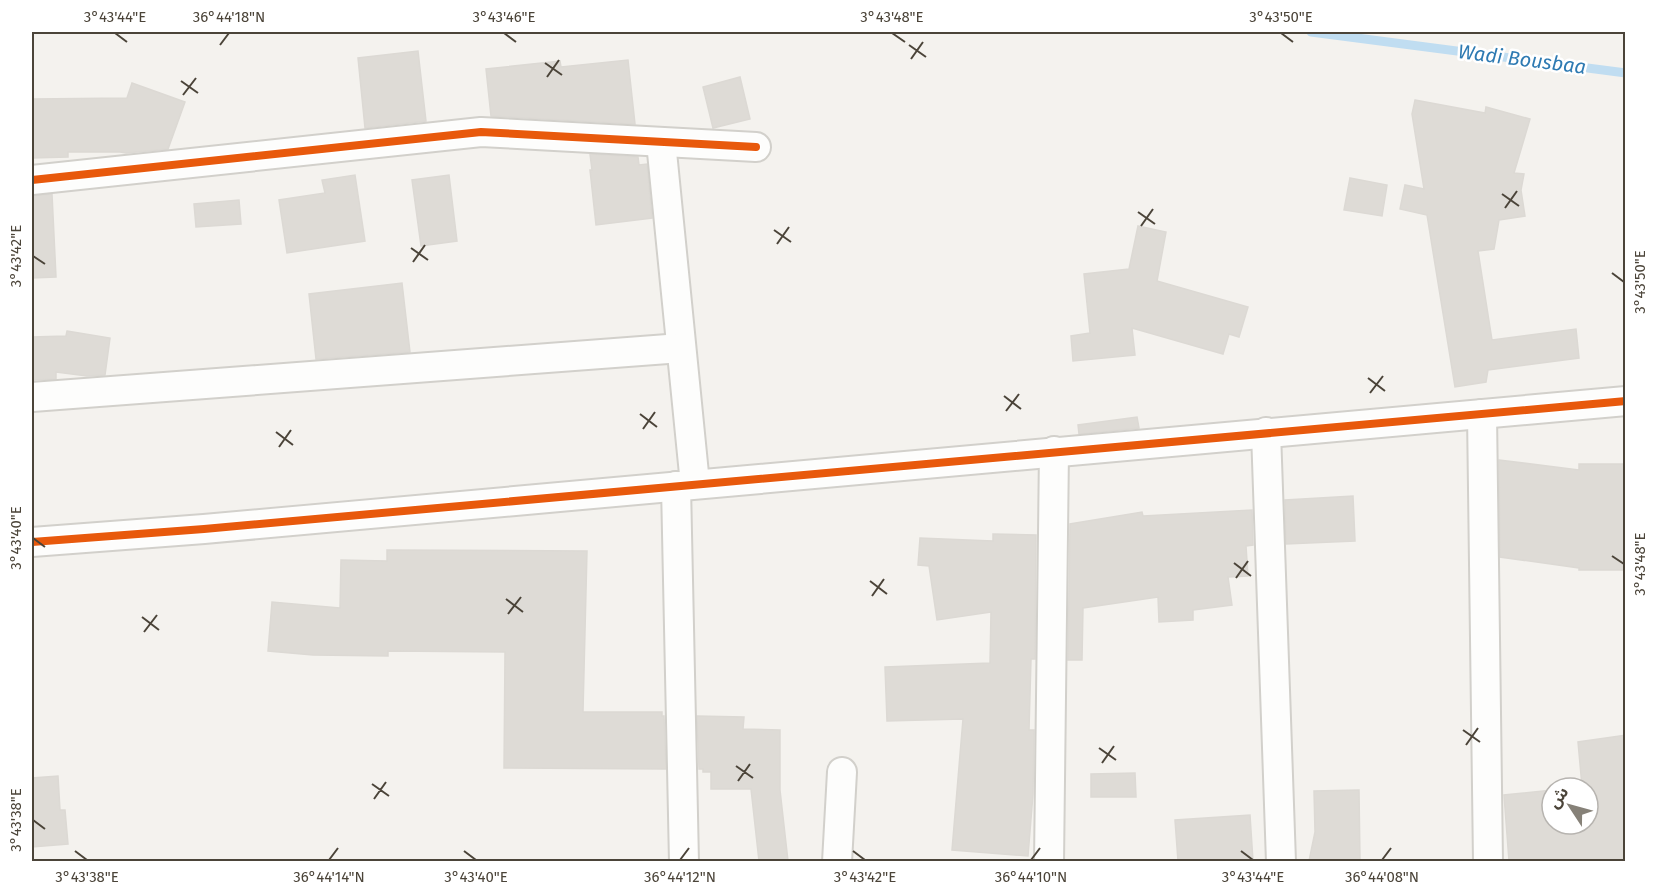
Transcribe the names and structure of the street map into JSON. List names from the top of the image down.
{
  "water": ["Wadi Bousbaa"],
  "north": "top left",
  "coordinates": [
    "3°43'44\"E",
    "36°44'18\"N",
    "3°43'46\"E",
    "3°43'48\"E",
    "3°43'50\"E",
    "3°43'42\"E",
    "3°43'40\"E",
    "3°43'38\"E",
    "36°44'14\"N",
    "36°44'12\"N",
    "36°44'10\"N",
    "36°44'08\"N"
  ]
}
